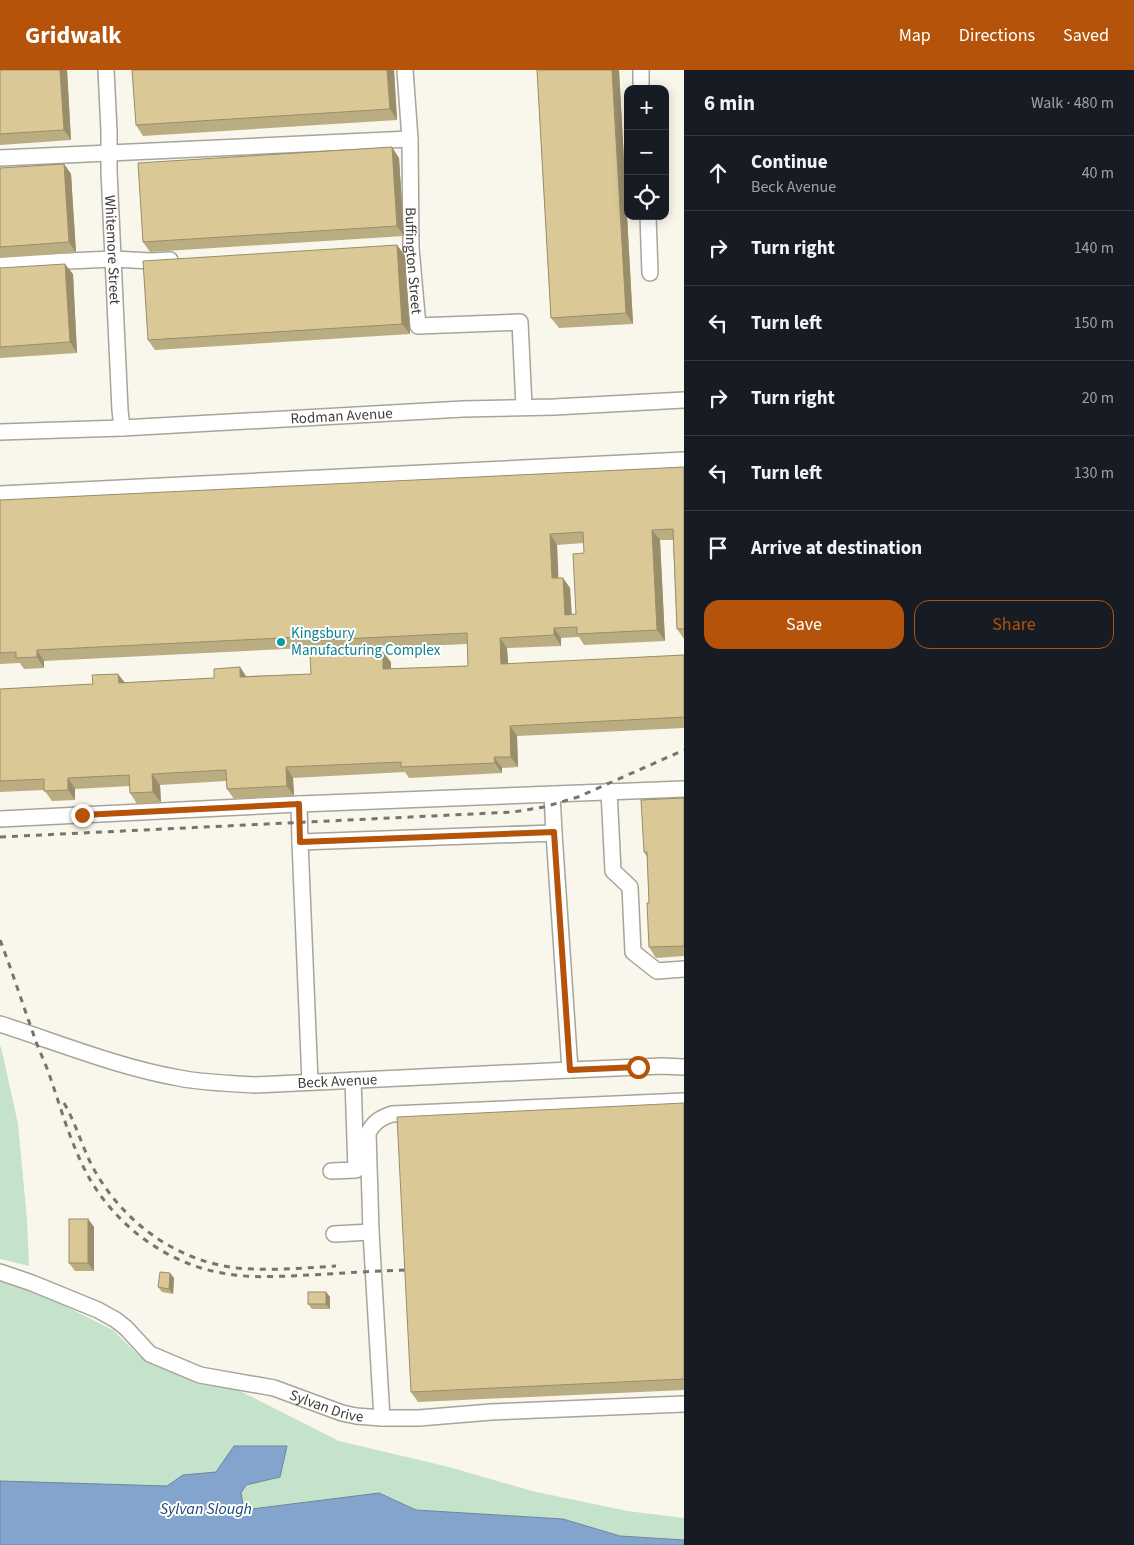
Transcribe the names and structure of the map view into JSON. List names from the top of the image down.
{
  "streets": {
    "street": [
      "Whitemore Street",
      "Buffington Street",
      "Rodman Avenue",
      "Beck Avenue",
      "Sylvan Drive"
    ]
  },
  "crossings": [
    ["Whitemore Street", "Rodman Avenue"],
    ["Buffington Street", "Rodman Avenue"]
  ],
  "water": ["Sylvan Slough"],
  "places": ["Kingsbury Manufacturing Complex"],
  "page": {
    "header": "Gridwalk",
    "nav": ["Map", "Directions", "Saved"],
    "heading": ["6 min", "Walk · 480 m"],
    "map_buttons": ["+", "−"],
    "list": [
      ["Continue", "Beck Avenue", "40 m"],
      ["Turn right", "140 m"],
      ["Turn left", "150 m"],
      ["Turn right", "20 m"],
      ["Turn left", "130 m"],
      "Arrive at destination"
    ],
    "buttons": ["Save", "Share"]
  }
}
